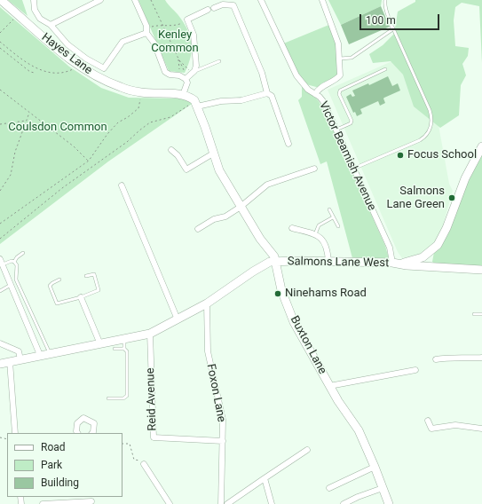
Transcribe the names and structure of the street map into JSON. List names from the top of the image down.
{
  "streets": {
    "street": [
      "Hayes Lane",
      "Victor Beamish Avenue",
      "Salmons Lane West",
      "Buxton Lane",
      "Foxon Lane",
      "Reid Avenue"
    ]
  },
  "crossings": [
    ["Victor Beamish Avenue", "Salmons Lane West"],
    ["Salmons Lane West", "Buxton Lane"],
    ["Foxon Lane", "Reid Avenue"]
  ],
  "parks": ["Kenley Common", "Coulsdon Common"],
  "places": ["Focus School", "Salmons Lane Green", "Ninehams Road"],
  "legend": ["Road", "Park", "Building"],
  "scale_bar": "100 m"
}
